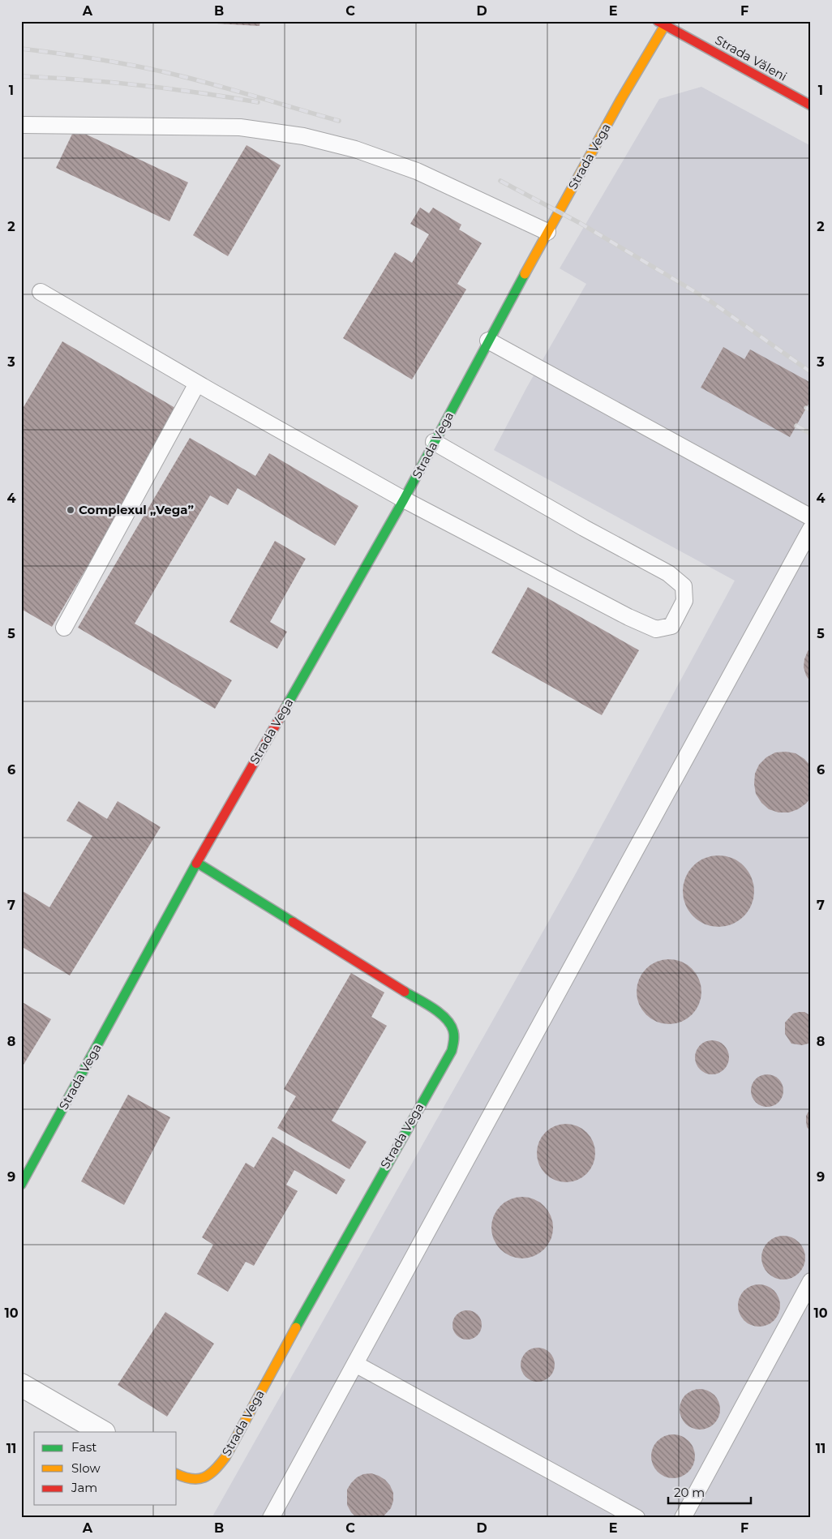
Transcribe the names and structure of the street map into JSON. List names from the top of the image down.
{
  "streets": {
    "street": ["Strada Văleni", "Strada Vega"]
  },
  "crossings": [
    ["Strada Văleni", "Strada Vega"]
  ],
  "places": ["Complexul „Vega”"],
  "legend": ["Fast", "Slow", "Jam"],
  "scale_bar": "20 m",
  "grid": {
    "columns": [
      "A",
      "B",
      "C",
      "D",
      "E",
      "F"
    ],
    "rows": [
      "1",
      "2",
      "3",
      "4",
      "5",
      "6",
      "7",
      "8",
      "9",
      "10",
      "11"
    ]
  }
}
